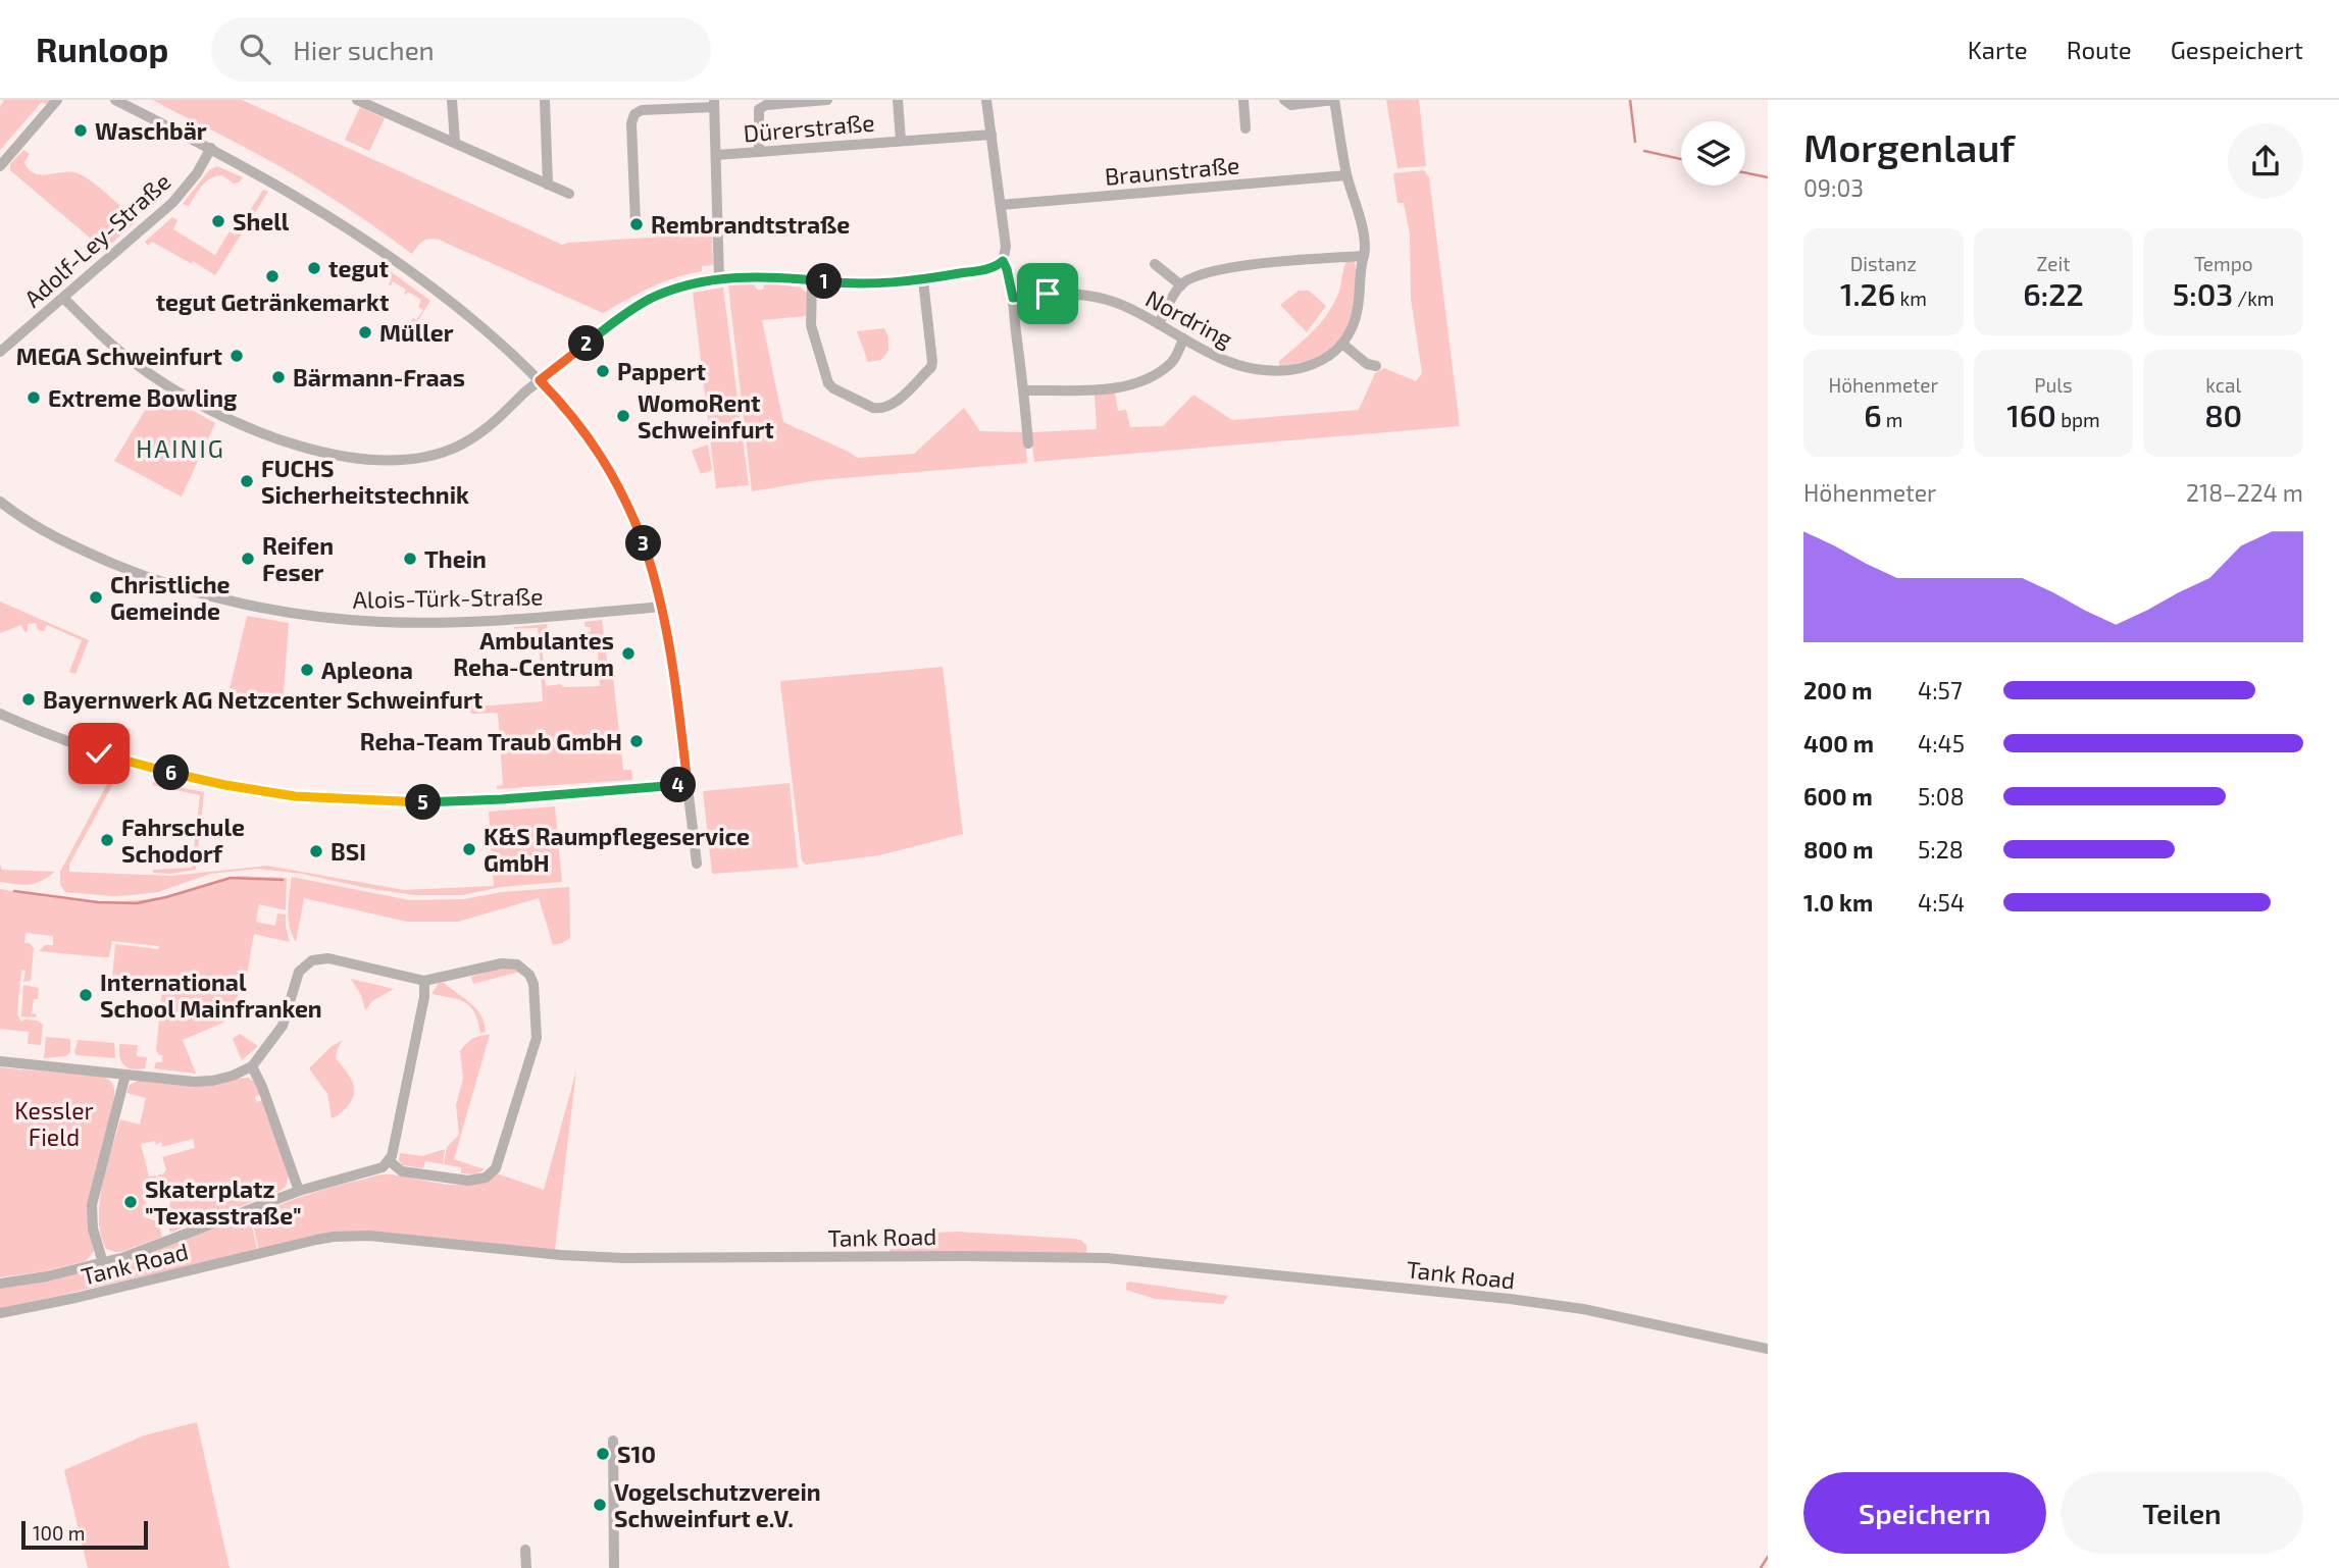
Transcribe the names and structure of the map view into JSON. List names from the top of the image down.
{
  "streets": {
    "street": [
      "Dürerstraße",
      "Braunstraße",
      "Adolf-Ley-Straße",
      "Nordring",
      "Alois-Türk-Straße",
      "Tank Road"
    ]
  },
  "crossings": [
    ["Braunstraße", "Nordring"]
  ],
  "districts": ["HAINIG"],
  "parks": ["Kessler Field"],
  "places": [
    "Waschbär",
    "Shell",
    "Rembrandtstraße",
    "tegut",
    "tegut Getränkemarkt",
    "Müller",
    "MEGA Schweinfurt",
    "Pappert",
    "Bärmann-Fraas",
    "Extreme Bowling",
    "WomoRent Schweinfurt",
    "FUCHS Sicherheitstechnik",
    "Reifen Feser",
    "Thein",
    "Christliche Gemeinde",
    "Ambulantes Reha-Centrum",
    "Apleona",
    "Bayernwerk AG Netzcenter Schweinfurt",
    "Reha-Team Traub GmbH",
    "Fahrschule Schodorf",
    "K&S Raumpflegeservice GmbH",
    "BSI",
    "International School Mainfranken",
    "Skaterplatz \"Texasstraße\"",
    "S10",
    "Vogelschutzverein Schweinfurt e.V."
  ],
  "scale_bar": "100 m",
  "page": {
    "header": "Runloop",
    "search": "Hier suchen",
    "nav": ["Karte", "Route", "Gespeichert"],
    "heading": ["Morgenlauf", "09:03"],
    "stats": [
      ["Distanz", "1.26 km"],
      ["Zeit", "6:22"],
      ["Tempo", "5:03 /km"],
      ["Höhenmeter", "6 m"],
      ["Puls", "160 bpm"],
      ["kcal", "80"]
    ],
    "pins": [
      "1",
      "2",
      "3",
      "6",
      "4",
      "5"
    ],
    "chart": ["Höhenmeter", "218–224 m"],
    "list": [
      {
        "name": "200 m",
        "note": "4:57"
      },
      {
        "name": "400 m",
        "note": "4:45"
      },
      {
        "name": "600 m",
        "note": "5:08"
      },
      {
        "name": "800 m",
        "note": "5:28"
      },
      {
        "name": "1.0 km",
        "note": "4:54"
      }
    ],
    "buttons": ["Speichern", "Teilen"],
    "scale": "100 m"
  }
}
